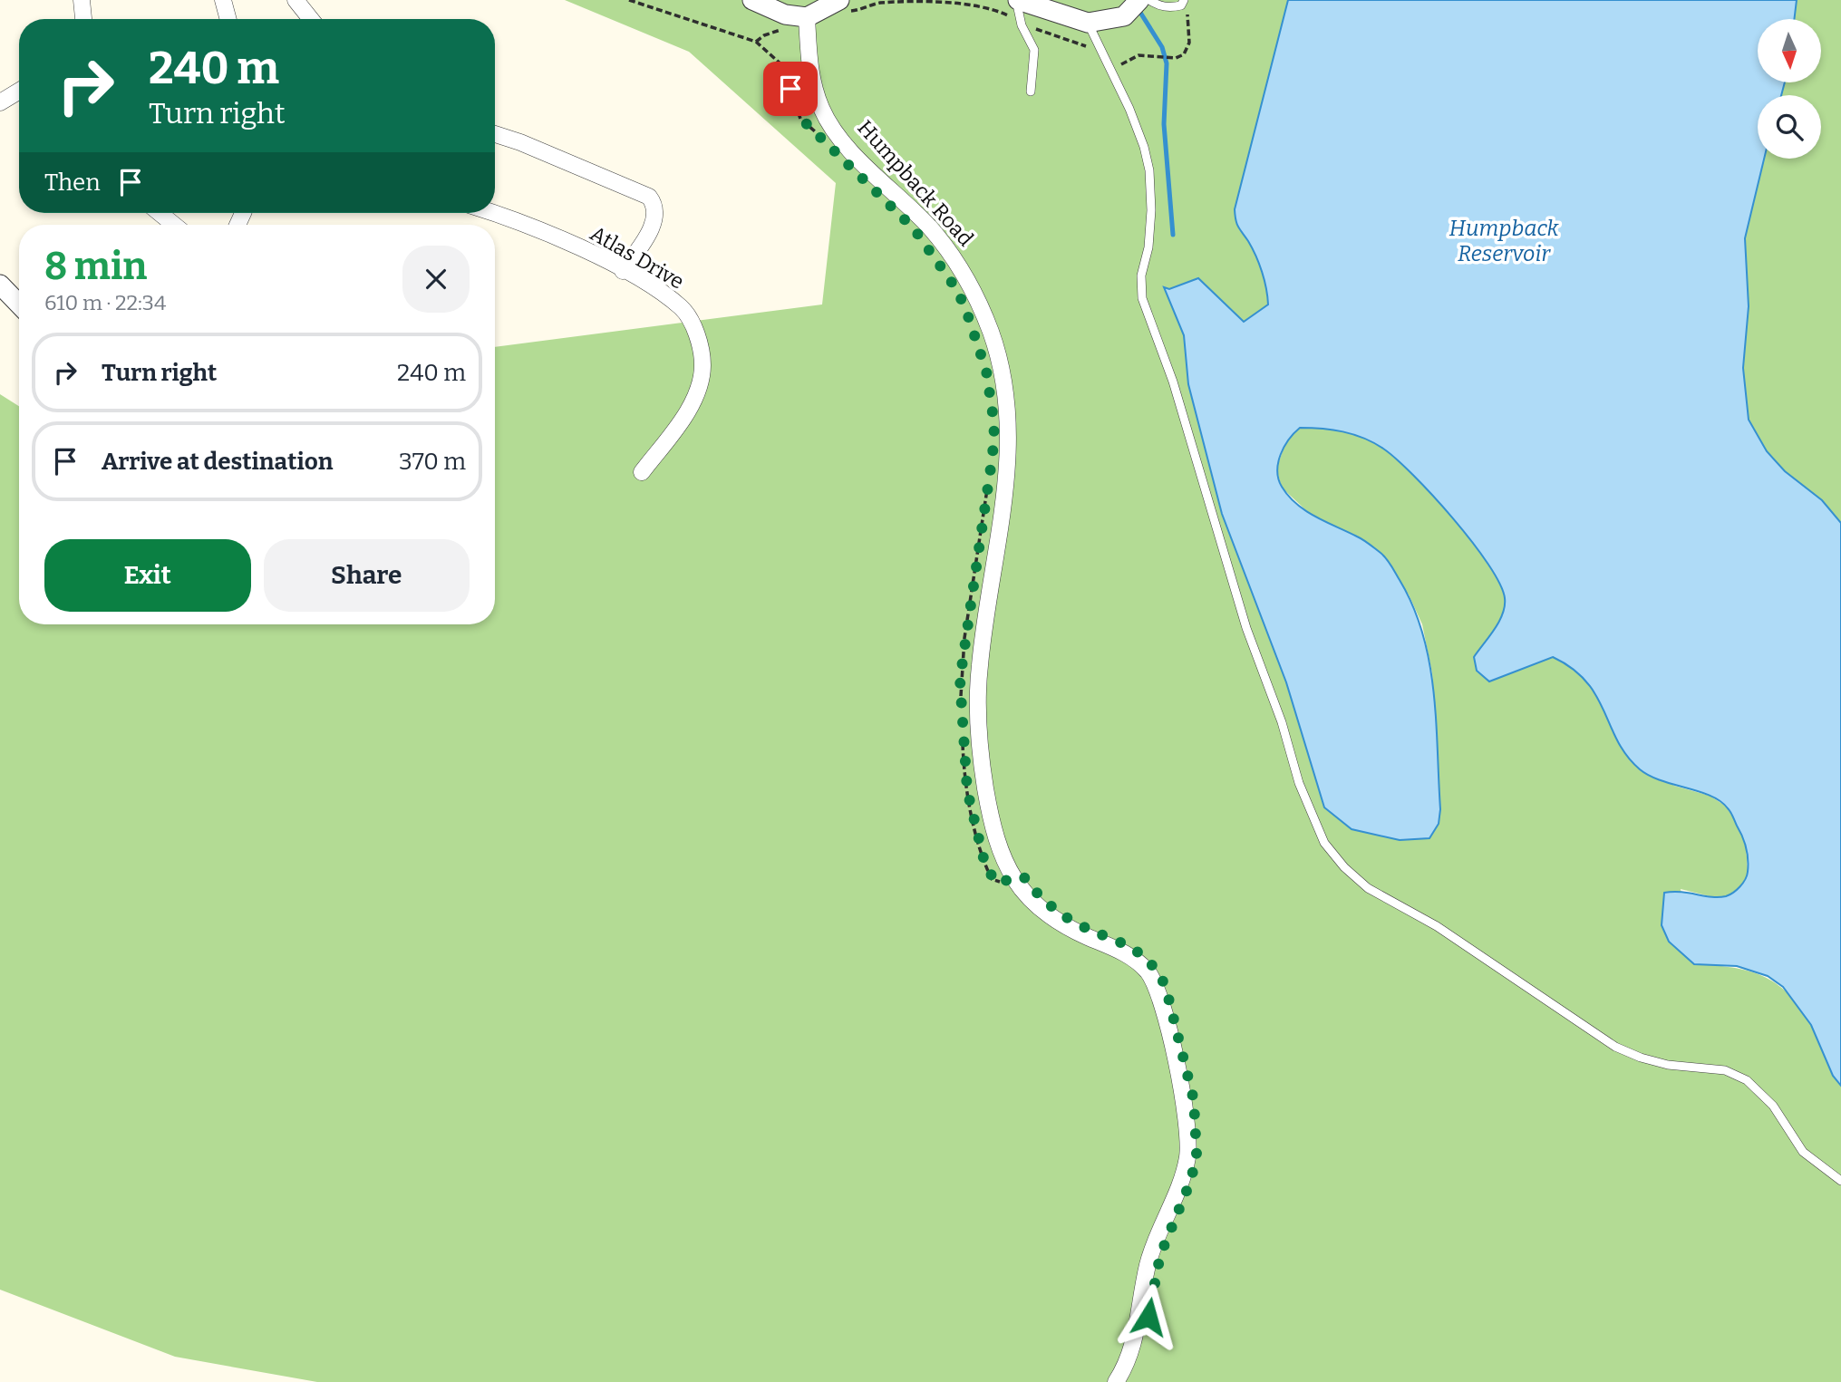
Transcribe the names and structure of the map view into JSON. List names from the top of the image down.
{
  "streets": {
    "street": ["Humpback Road", "Atlas Drive"]
  },
  "water": ["Humpback Reservoir"],
  "north": "bottom",
  "page": {
    "turn": ["240 m", "Turn right"],
    "then": "Then",
    "heading": ["8 min", "610 m · 22:34"],
    "list": [
      {
        "name": "Turn right",
        "value": "240 m"
      },
      {
        "name": "Arrive at destination",
        "value": "370 m"
      }
    ],
    "buttons": ["Exit", "Share"]
  }
}
